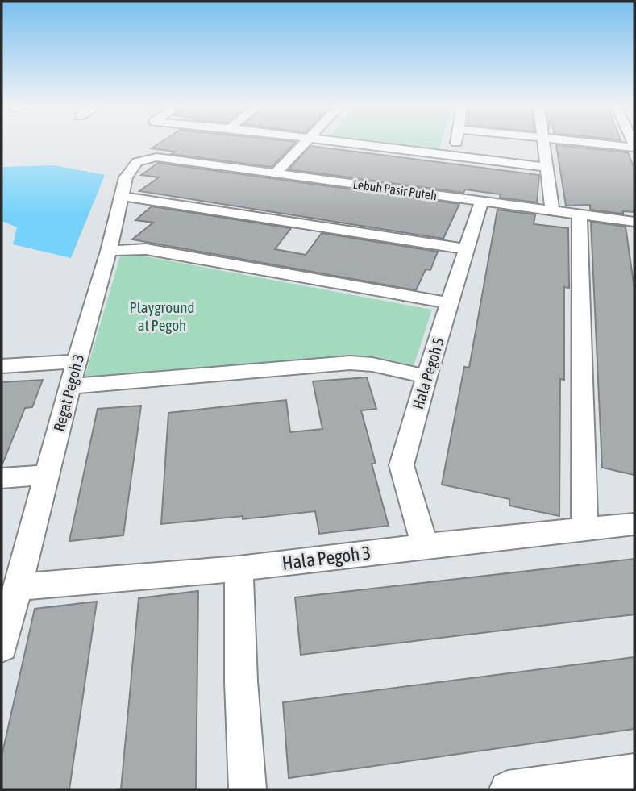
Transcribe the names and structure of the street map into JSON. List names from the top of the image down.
{
  "streets": {
    "street": [
      "Lebuh Pasir Puteh",
      "Hala Pegoh 5",
      "Regat Pegoh 3",
      "Hala Pegoh 3"
    ]
  },
  "crossings": [
    ["Lebuh Pasir Puteh", "Hala Pegoh 5"],
    ["Lebuh Pasir Puteh", "Regat Pegoh 3"],
    ["Hala Pegoh 5", "Hala Pegoh 3"],
    ["Regat Pegoh 3", "Hala Pegoh 3"]
  ],
  "parks": ["Playground at Pegoh"]
}
